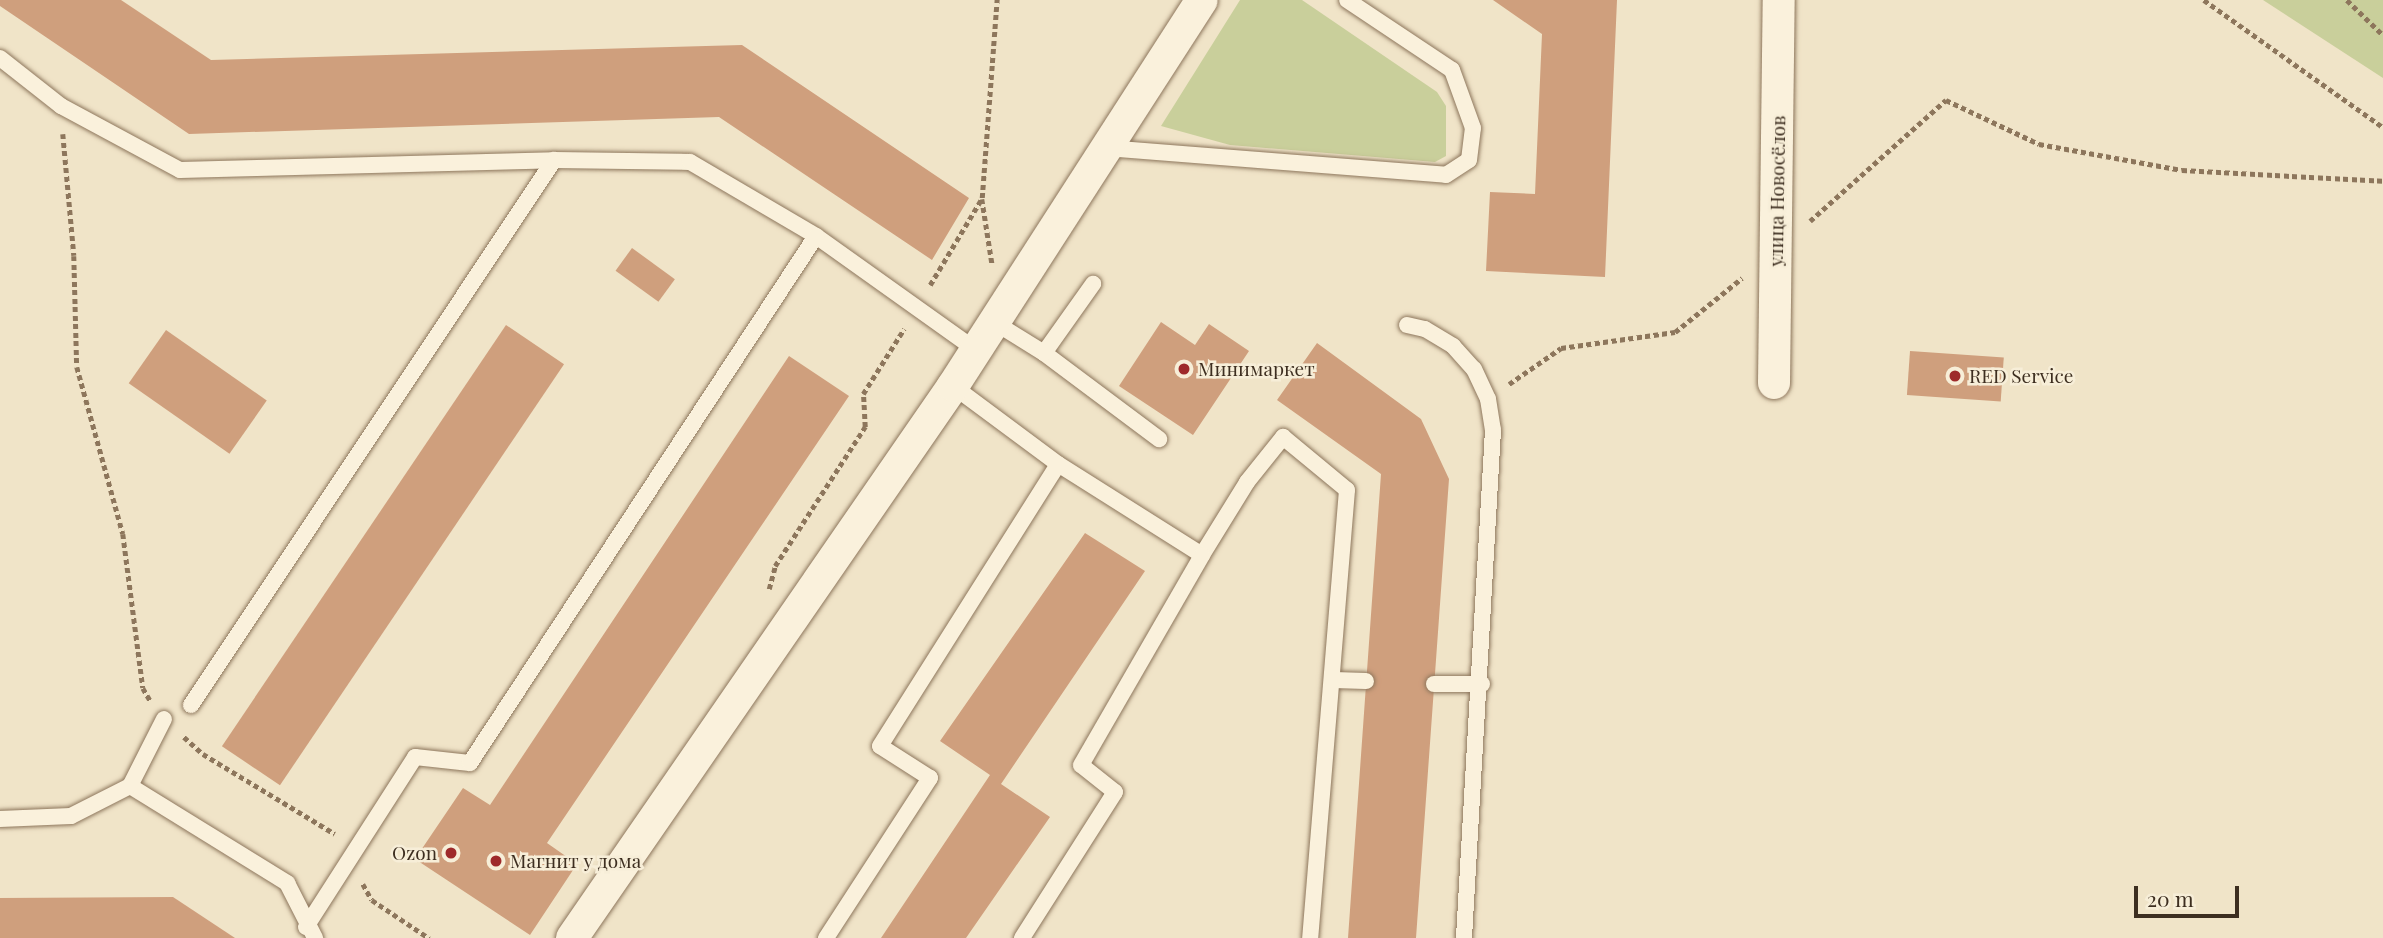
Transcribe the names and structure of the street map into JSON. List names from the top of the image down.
{
  "streets": {
    "street": ["улица Новосёлов"]
  },
  "places": [
    "Минимаркет",
    "RED Service",
    "Ozon",
    "Магнит у дома"
  ],
  "scale_bar": "20 m"
}
